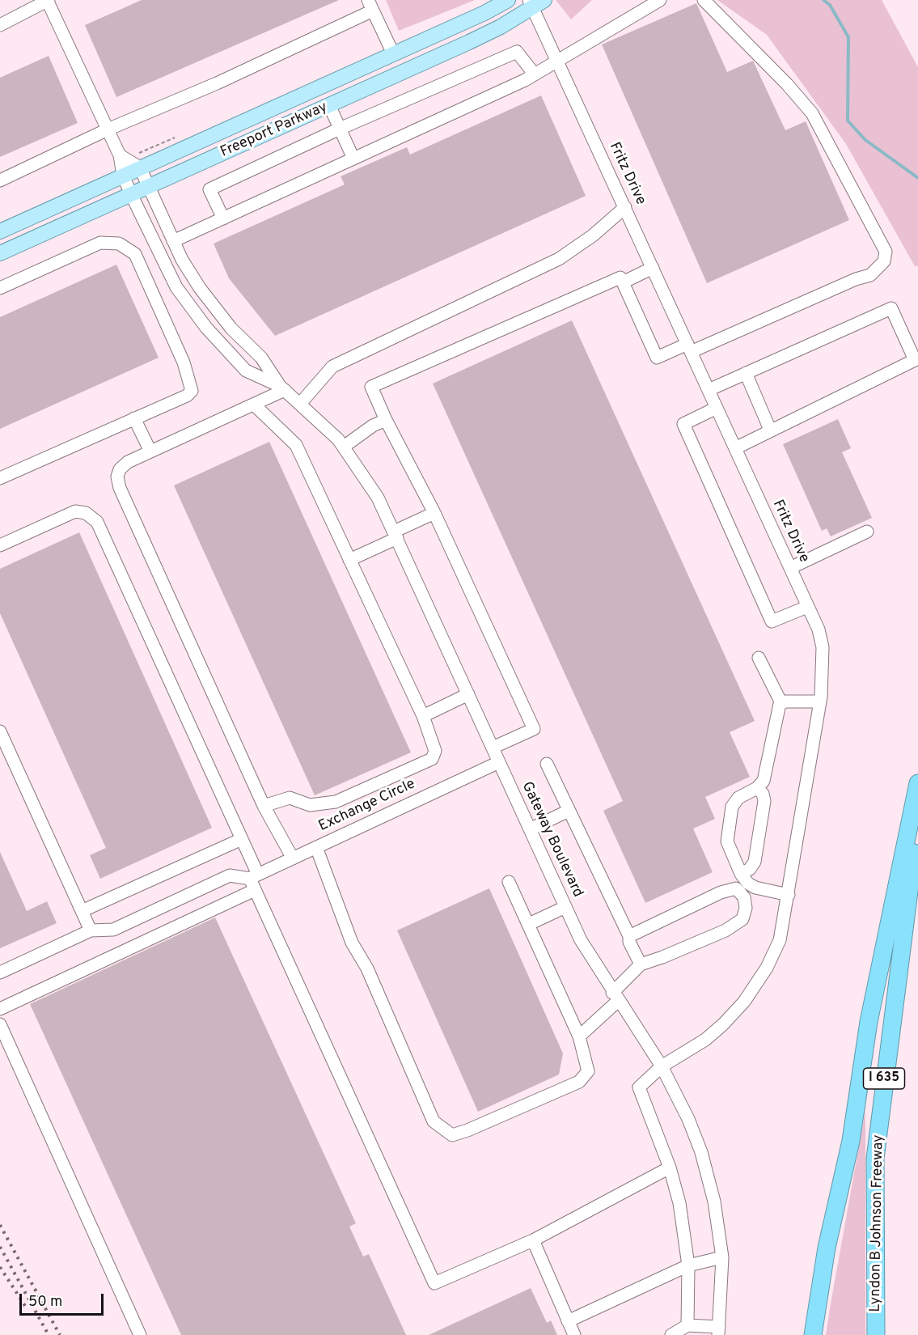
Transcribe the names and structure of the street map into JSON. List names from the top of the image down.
{
  "streets": {
    "highway": ["I 635", "Lyndon B Johnson Freeway"],
    "main road": ["Freeport Parkway"],
    "street": ["Fritz Drive", "Exchange Circle", "Gateway Boulevard"]
  },
  "crossings": [
    ["Freeport Parkway", "Fritz Drive"],
    ["Freeport Parkway", "Gateway Boulevard"],
    ["Fritz Drive", "Gateway Boulevard"],
    ["Exchange Circle", "Gateway Boulevard"]
  ],
  "scale_bar": "50 m"
}
